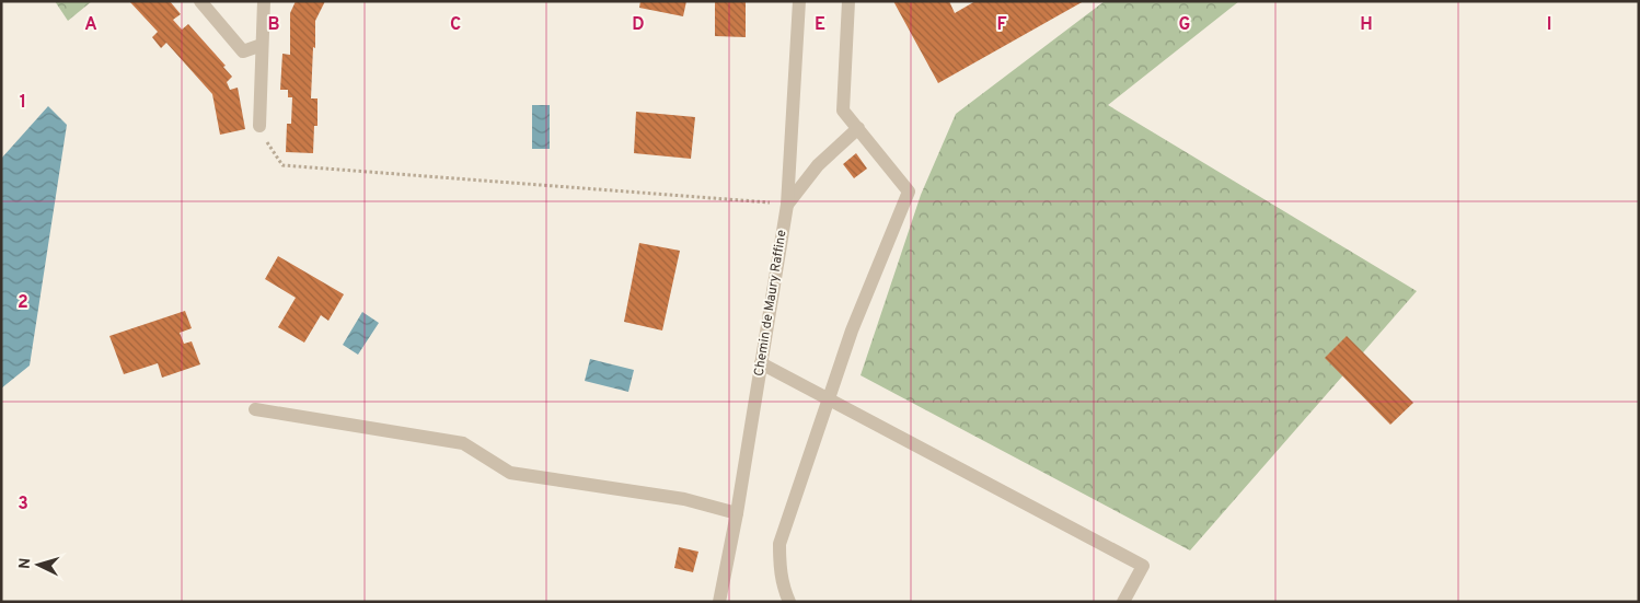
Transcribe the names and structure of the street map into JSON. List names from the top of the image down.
{
  "streets": {
    "street": ["Chemin de Maury Raffine"]
  },
  "north": "left",
  "grid": {
    "columns": [
      "A",
      "B",
      "C",
      "D",
      "E",
      "F",
      "G",
      "H",
      "I"
    ],
    "rows": ["1", "2", "3"]
  }
}
